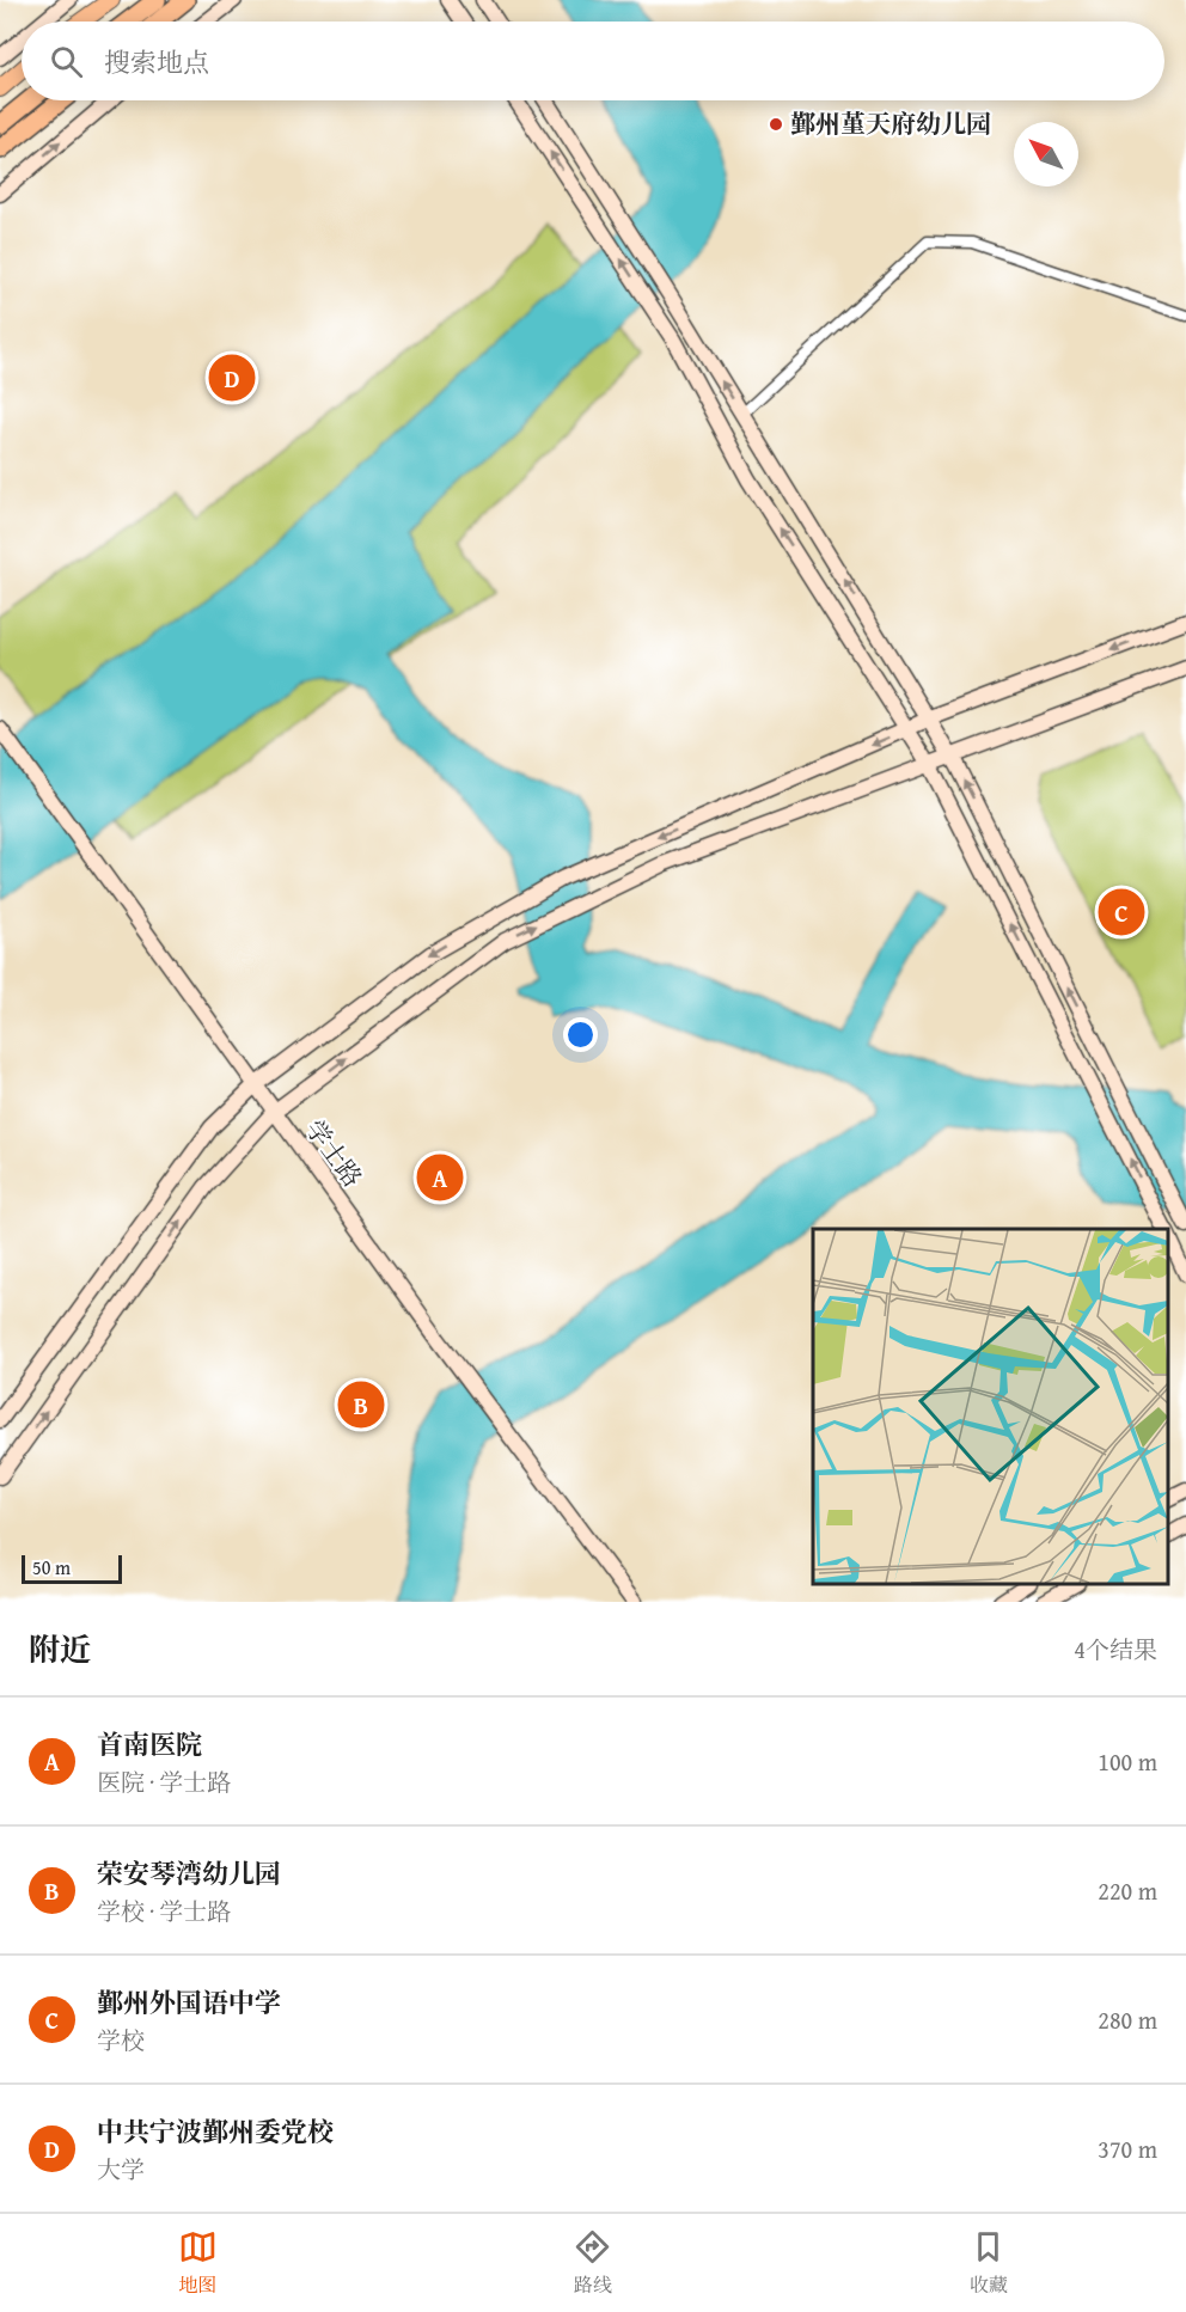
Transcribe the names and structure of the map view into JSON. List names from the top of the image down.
{
  "streets": {
    "street": ["学士路"]
  },
  "places": ["鄞州堇天府幼儿园"],
  "scale_bar": "50 m",
  "north": "top left",
  "page": {
    "search": "搜索地点",
    "pins": [
      "D",
      "C",
      "A",
      "B"
    ],
    "scale": "50 m",
    "heading": ["附近", "4个结果"],
    "list": [
      {
        "mark": "A",
        "name": "首南医院",
        "note": "医院 · 学士路",
        "value": "100 m"
      },
      {
        "mark": "B",
        "name": "荣安琴湾幼儿园",
        "note": "学校 · 学士路",
        "value": "220 m"
      },
      {
        "mark": "C",
        "name": "鄞州外国语中学",
        "note": "学校",
        "value": "280 m"
      },
      {
        "mark": "D",
        "name": "中共宁波鄞州委党校",
        "note": "大学",
        "value": "370 m"
      }
    ],
    "nav": ["地图", "路线", "收藏"]
  }
}
